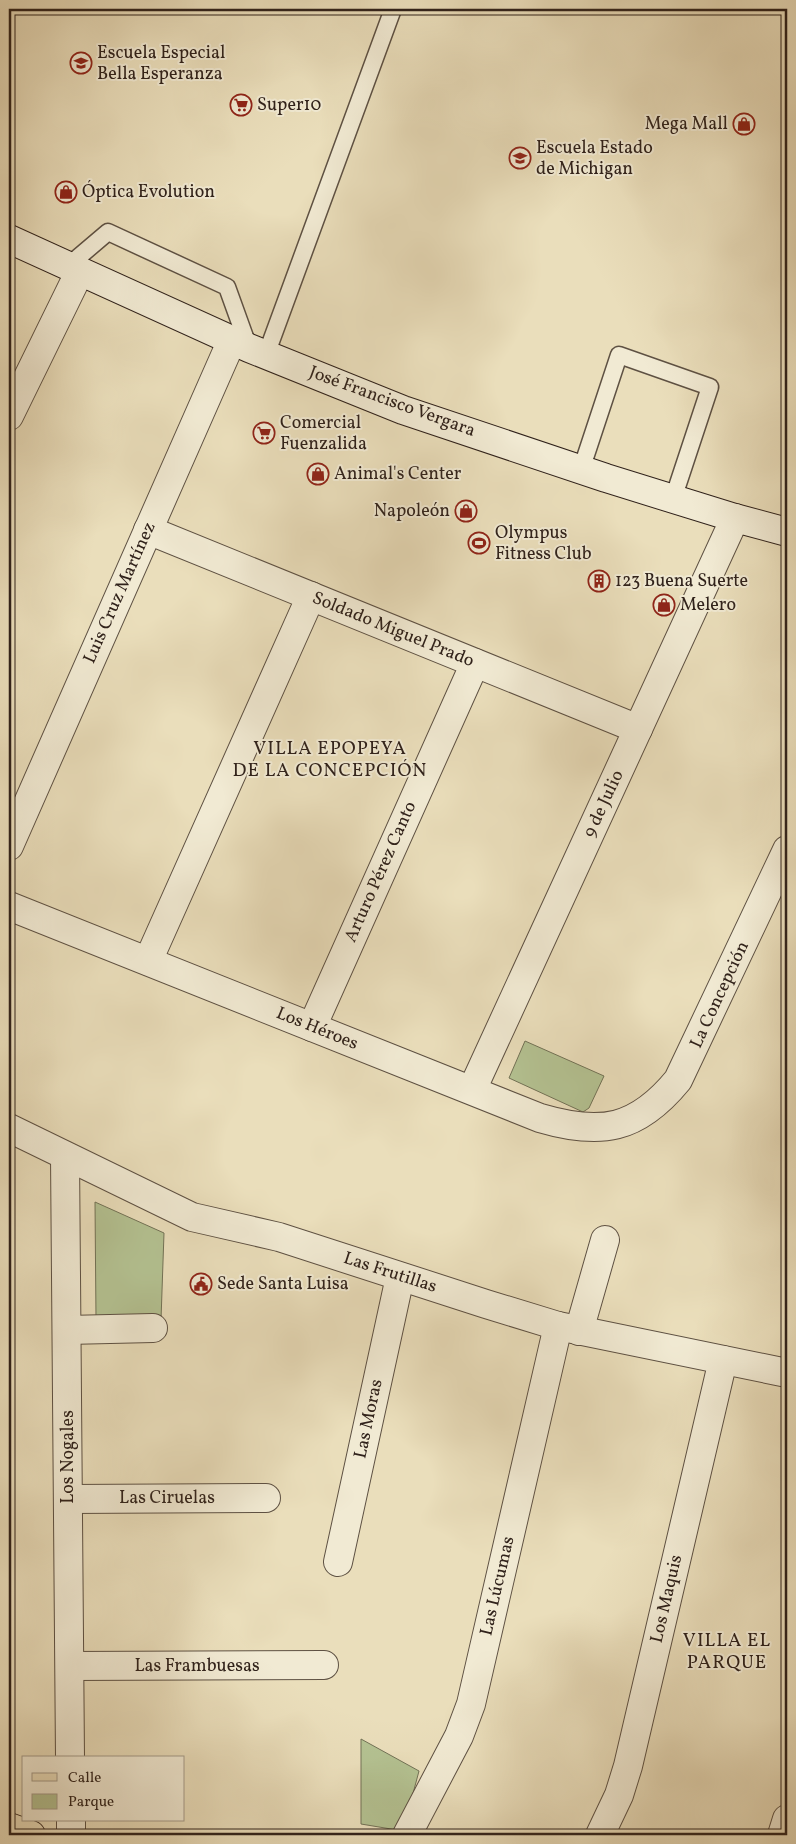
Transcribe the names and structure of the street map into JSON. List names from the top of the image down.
{
  "streets": {
    "street": [
      "José Francisco Vergara",
      "Luis Cruz Martínez",
      "Soldado Miguel Prado",
      "9 de Julio",
      "Arturo Pérez Canto",
      "La Concepción",
      "Los Héroes",
      "Las Frutillas",
      "Las Moras",
      "Los Nogales",
      "Las Ciruelas",
      "Las Lúcumas",
      "Los Maquis",
      "Las Frambuesas"
    ]
  },
  "crossings": [
    ["José Francisco Vergara", "Luis Cruz Martínez"],
    ["José Francisco Vergara", "9 de Julio"],
    ["Luis Cruz Martínez", "Soldado Miguel Prado"],
    ["Soldado Miguel Prado", "9 de Julio"],
    ["Soldado Miguel Prado", "Arturo Pérez Canto"],
    ["9 de Julio", "Los Héroes"],
    ["Arturo Pérez Canto", "Los Héroes"],
    ["La Concepción", "Los Héroes"],
    ["Las Frutillas", "Las Moras"],
    ["Las Frutillas", "Los Nogales"],
    ["Las Frutillas", "Las Lúcumas"],
    ["Las Frutillas", "Los Maquis"],
    ["Los Nogales", "Las Ciruelas"],
    ["Los Nogales", "Las Frambuesas"]
  ],
  "districts": ["VILLA EPOPEYA DE LA CONCEPCIÓN", "VILLA EL PARQUE"],
  "places": {
    "school or university": ["Escuela Especial Bella Esperanza", "Escuela Estado de Michigan"],
    "supermarket": ["Super10", "Comercial Fuenzalida"],
    "shop": [
      "Mega Mall",
      "Óptica Evolution",
      "Animal's Center",
      "Napoleón",
      "Melero"
    ],
    "sports": ["Olympus Fitness Club"],
    "building": ["123 Buena Suerte"],
    "public building": ["Sede Santa Luisa"]
  },
  "legend": ["Calle", "Parque"]
}
